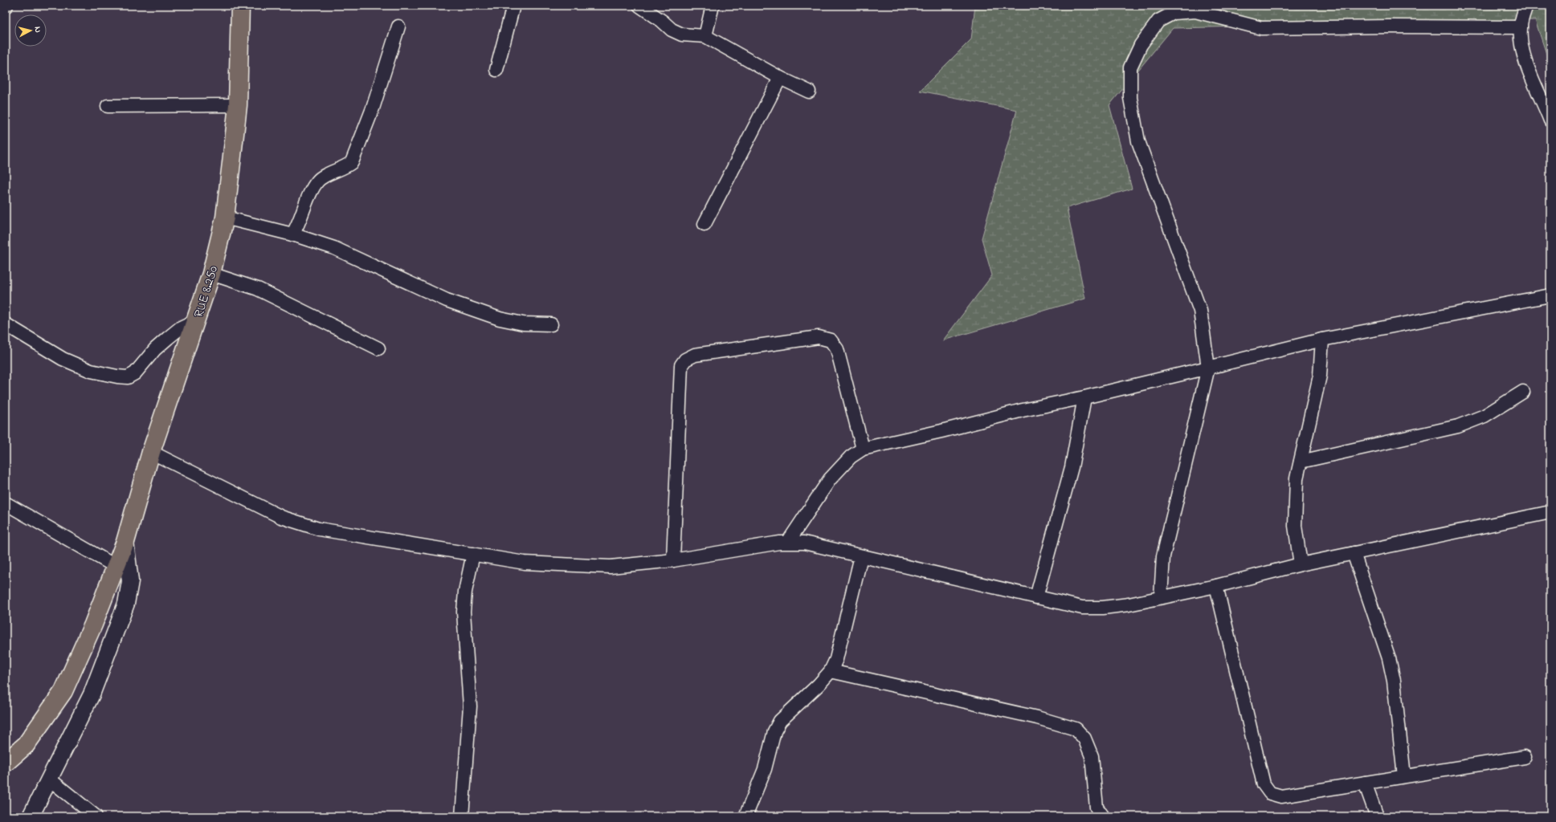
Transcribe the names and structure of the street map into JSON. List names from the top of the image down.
{
  "streets": {
    "highway": ["RUE 8.250"]
  },
  "north": "right"
}
